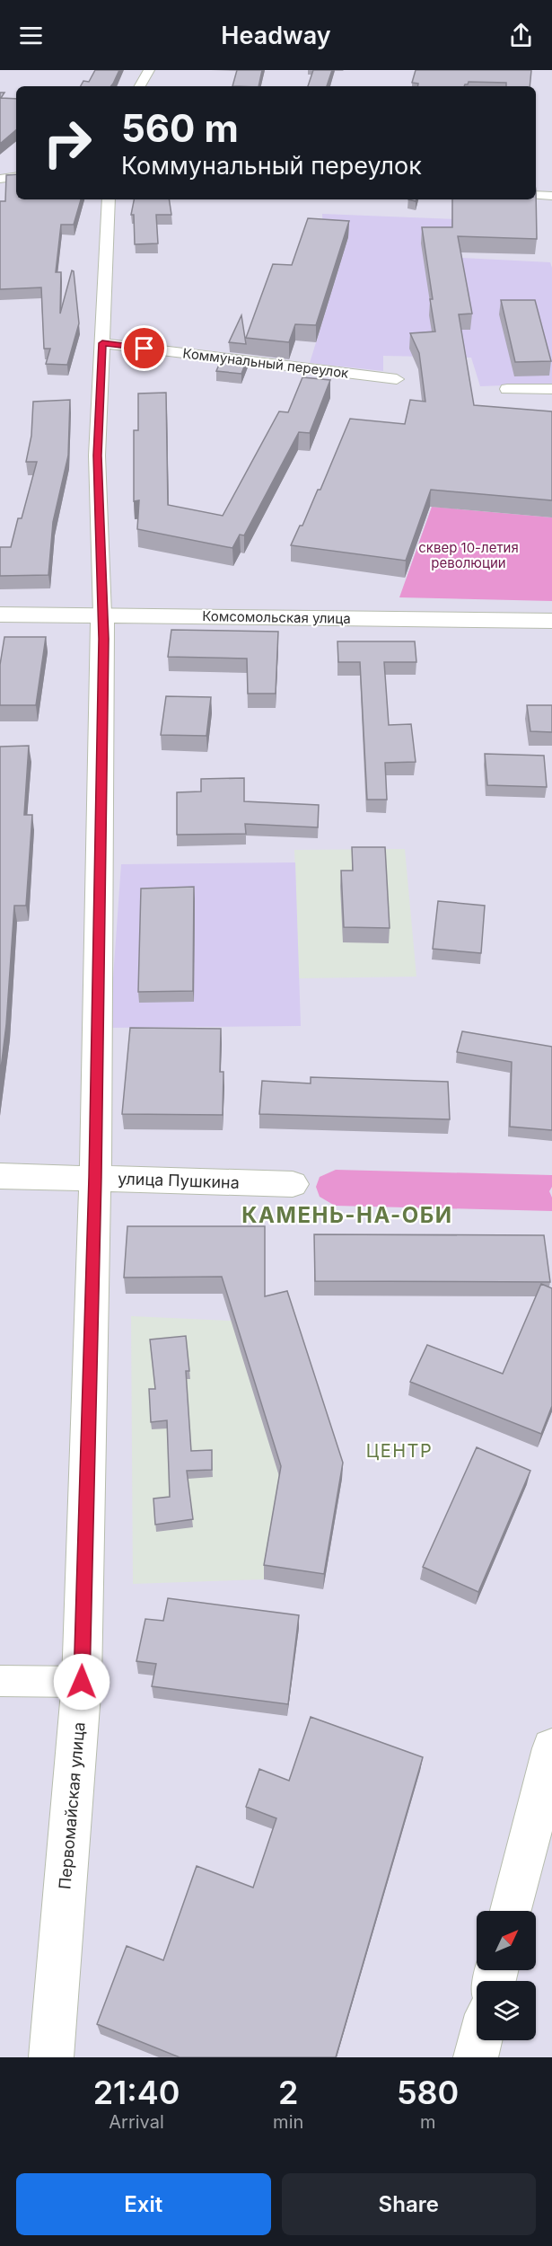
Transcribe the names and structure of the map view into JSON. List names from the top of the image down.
{
  "streets": {
    "street": [
      "Коммунальный переулок",
      "Комсомольская улица",
      "улица Пушкина",
      "Первомайская улица"
    ]
  },
  "crossings": [
    ["Коммунальный переулок", "Первомайская улица"],
    ["Комсомольская улица", "Первомайская улица"],
    ["улица Пушкина", "Первомайская улица"]
  ],
  "districts": ["КАМЕНЬ-НА-ОБИ", "ЦЕНТР"],
  "parks": ["сквер 10-летия революции"],
  "north": "top right",
  "page": {
    "header": "Headway",
    "turn": ["560 m", "Коммунальный переулок"],
    "eta": [
      "21:40",
      "Arrival",
      "2",
      "min",
      "580",
      "m"
    ],
    "buttons": ["Exit", "Share"]
  }
}
